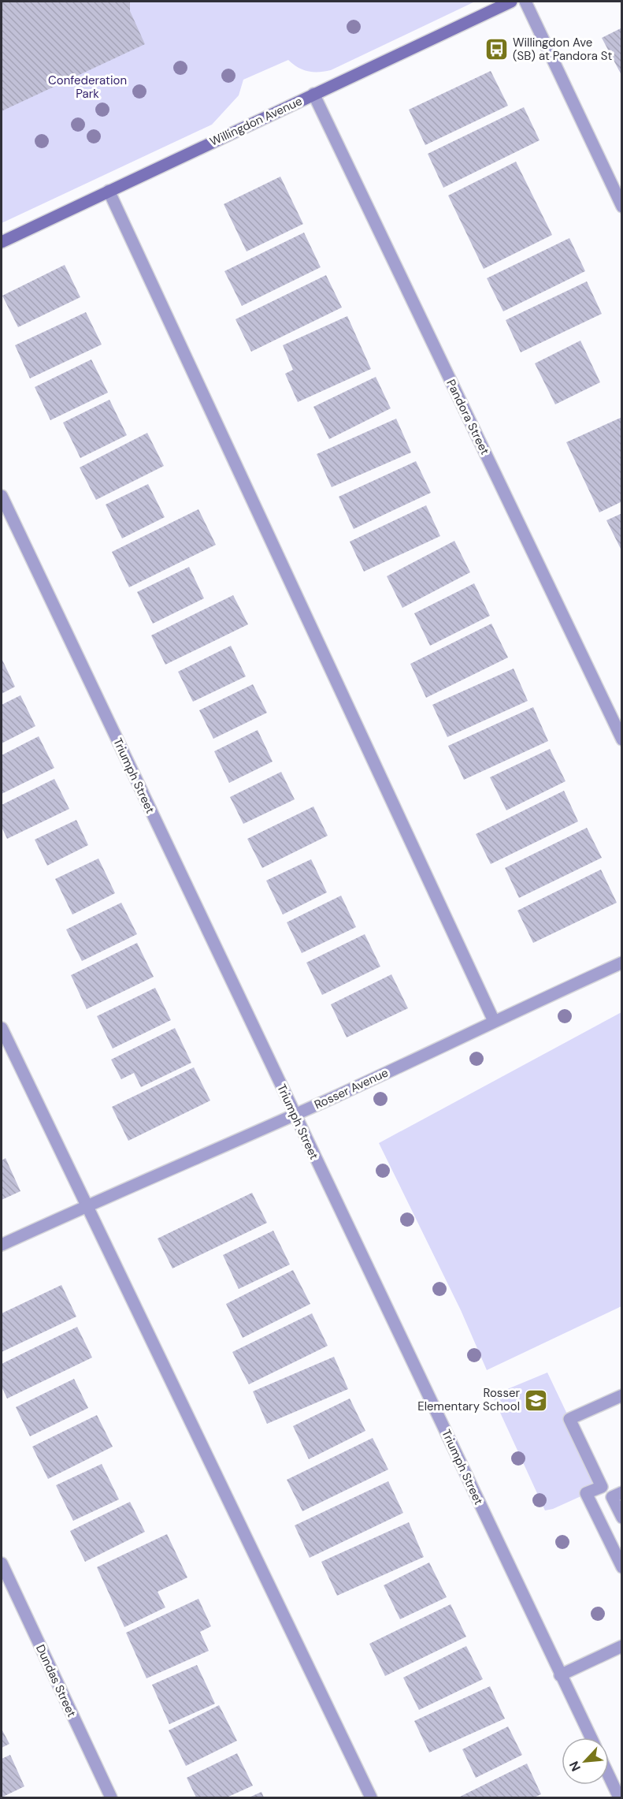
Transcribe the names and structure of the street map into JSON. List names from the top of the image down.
{
  "streets": {
    "street": [
      "Willingdon Avenue",
      "Pandora Street",
      "Triumph Street",
      "Rosser Avenue",
      "Dundas Street"
    ]
  },
  "crossings": [
    ["Willingdon Avenue", "Pandora Street"],
    ["Triumph Street", "Rosser Avenue"]
  ],
  "parks": ["Confederation Park"],
  "places": {
    "bus stop": ["Willingdon Ave (SB) at Pandora St"],
    "school or university": ["Rosser Elementary School"]
  },
  "north": "bottom left"
}
